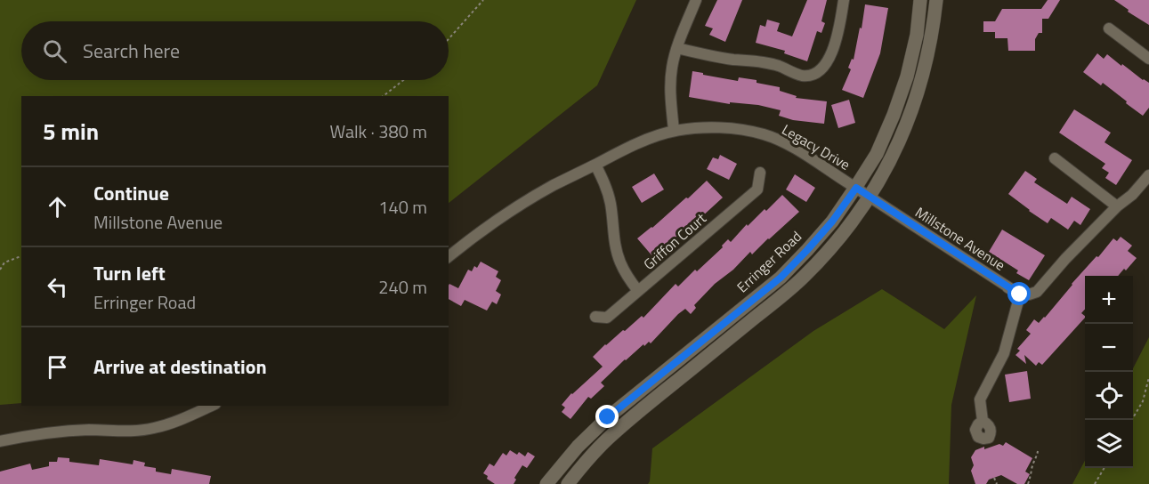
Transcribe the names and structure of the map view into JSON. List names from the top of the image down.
{
  "streets": {
    "main road": ["Erringer Road"],
    "street": ["Legacy Drive", "Millstone Avenue", "Griffon Court"]
  },
  "crossings": [
    ["Legacy Drive", "Millstone Avenue"],
    ["Legacy Drive", "Erringer Road"]
  ],
  "page": {
    "search": "Search here",
    "heading": ["5 min", "Walk · 380 m"],
    "list": [
      ["Continue", "Millstone Avenue", "140 m"],
      ["Turn left", "Erringer Road", "240 m"],
      "Arrive at destination"
    ],
    "map_buttons": ["+", "−"]
  }
}
